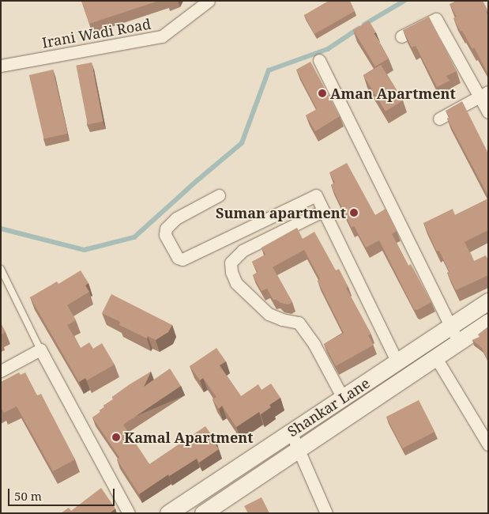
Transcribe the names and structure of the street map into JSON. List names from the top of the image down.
{
  "streets": {
    "street": ["Irani Wadi Road", "Shankar Lane"]
  },
  "places": ["Aman Apartment", "Suman apartment", "Kamal Apartment"],
  "scale_bar": "50 m"
}
